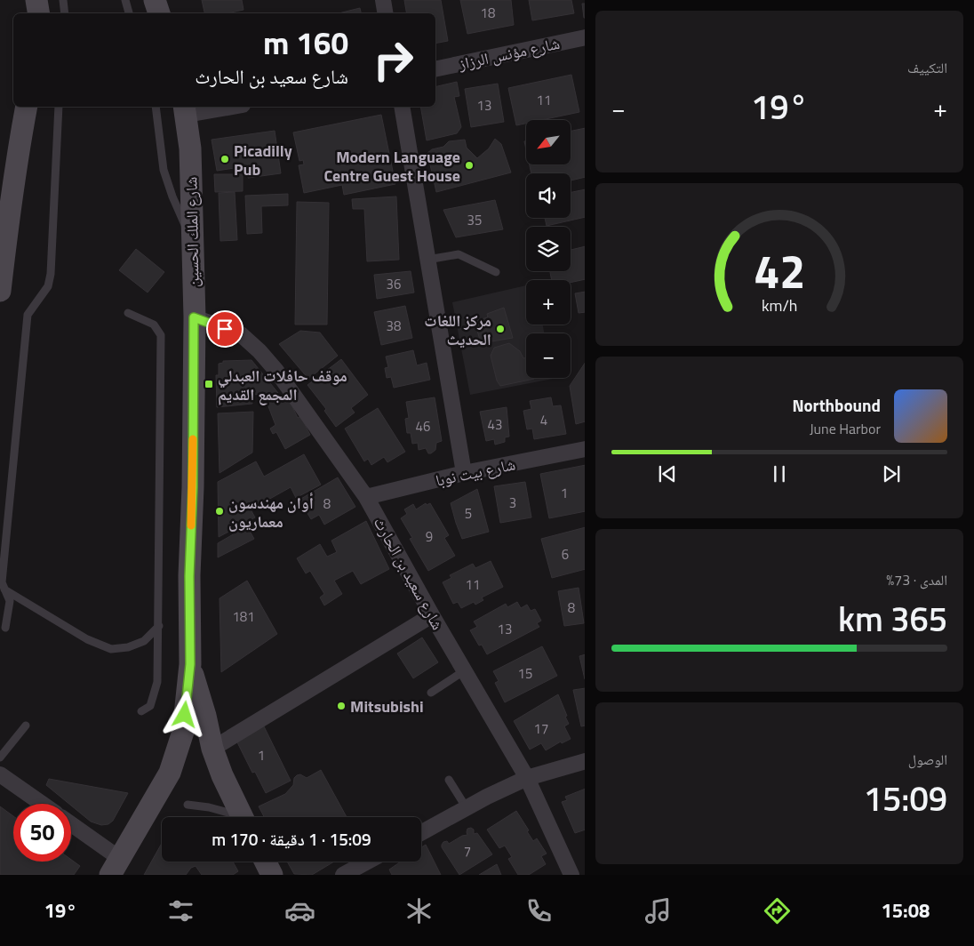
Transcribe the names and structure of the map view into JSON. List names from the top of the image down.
{
  "streets": {
    "main road": ["شارع الملك الحسين"],
    "street": ["شارع مؤنس الرزاز", "شارع بيت نوبا", "شارع سعيد بن الحارث"]
  },
  "crossings": [
    ["شارع الملك الحسين", "شارع سعيد بن الحارث"],
    ["شارع بيت نوبا", "شارع سعيد بن الحارث"]
  ],
  "places": {
    "other": [
      "Picadilly Pub",
      "Modern Language Centre Guest House",
      "مركز اللغات الحديث",
      "أوان مهندسون معماريون",
      "Mitsubishi"
    ],
    "transit": ["موقف حافلات العبدلي المجمع القديم"]
  },
  "house_numbers": [
    "18",
    "11",
    "13",
    "35",
    "36",
    "38",
    "4",
    "43",
    "46",
    "1",
    "3",
    "8",
    "5",
    "9",
    "6",
    "11",
    "8",
    "181",
    "13",
    "15",
    "17",
    "1",
    "7"
  ],
  "north": "bottom left",
  "page": {
    "tile": [
      "التكييف",
      ["المدى · 73%", "365 km"],
      ["الوصول", "15:09"]
    ],
    "turn": ["160 m", "شارع سعيد بن الحارث"],
    "heat": ["−", "19°", "+"],
    "map_buttons": ["+", "−"],
    "song": ["Northbound", "June Harbor"],
    "limit": "50",
    "trip": "15:09 · 1 دقيقة · 170 m",
    "tabs": ["15:08", "19°"],
    "gauge": ["42", "km/h"]
  }
}
